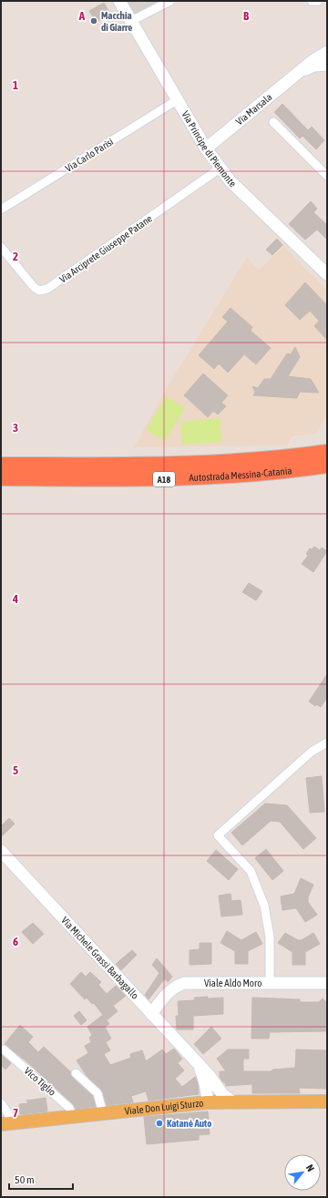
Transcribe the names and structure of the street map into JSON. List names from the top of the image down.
{
  "streets": {
    "highway": ["Autostrada Messina-Catania", "A18"],
    "main road": ["Viale Don Luigi Sturzo"],
    "street": [
      "Via Marsala",
      "Via Principe di Piemonte",
      "Via Carlo Parisi",
      "Via Arciprete Giuseppe Patane",
      "Via Michele Grassi Barbagallo",
      "Viale Aldo Moro",
      "Vico Tiglio"
    ]
  },
  "crossings": [
    ["Via Marsala", "Via Principe di Piemonte"],
    ["Via Principe di Piemonte", "Via Carlo Parisi"],
    ["Via Principe di Piemonte", "Via Arciprete Giuseppe Patane"],
    ["Via Michele Grassi Barbagallo", "Viale Aldo Moro"],
    ["Via Michele Grassi Barbagallo", "Viale Don Luigi Sturzo"],
    ["Vico Tiglio", "Viale Don Luigi Sturzo"]
  ],
  "places": ["Macchia di Giarre", "Katanè Auto"],
  "scale_bar": "50 m",
  "north": "top right",
  "grid": {
    "columns": ["A", "B"],
    "rows": [
      "1",
      "2",
      "3",
      "4",
      "5",
      "6",
      "7"
    ]
  }
}
